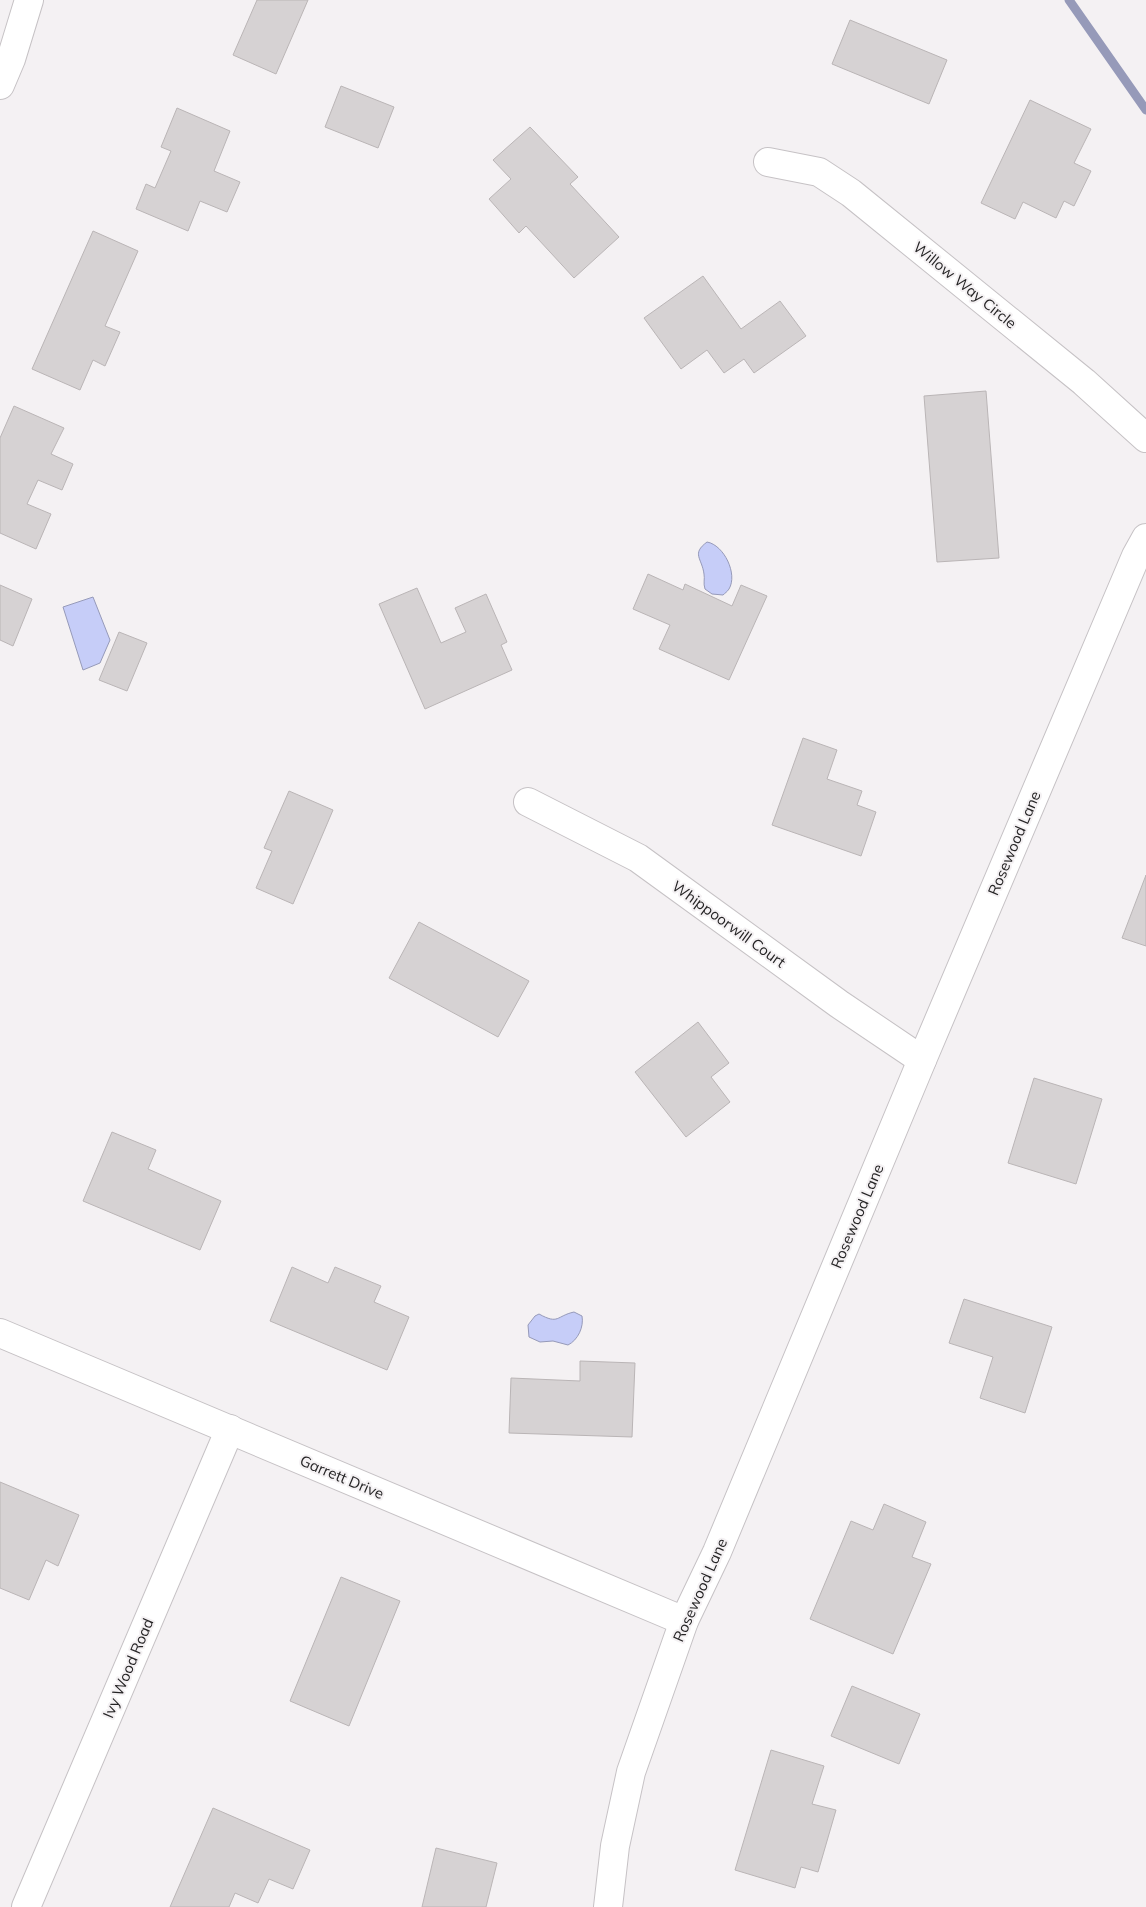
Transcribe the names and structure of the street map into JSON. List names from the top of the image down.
{
  "streets": {
    "street": [
      "Willow Way Circle",
      "Rosewood Lane",
      "Whippoorwill Court",
      "Garrett Drive",
      "Ivy Wood Road"
    ]
  },
  "crossings": [
    ["Rosewood Lane", "Whippoorwill Court"],
    ["Rosewood Lane", "Garrett Drive"],
    ["Garrett Drive", "Ivy Wood Road"]
  ]
}
